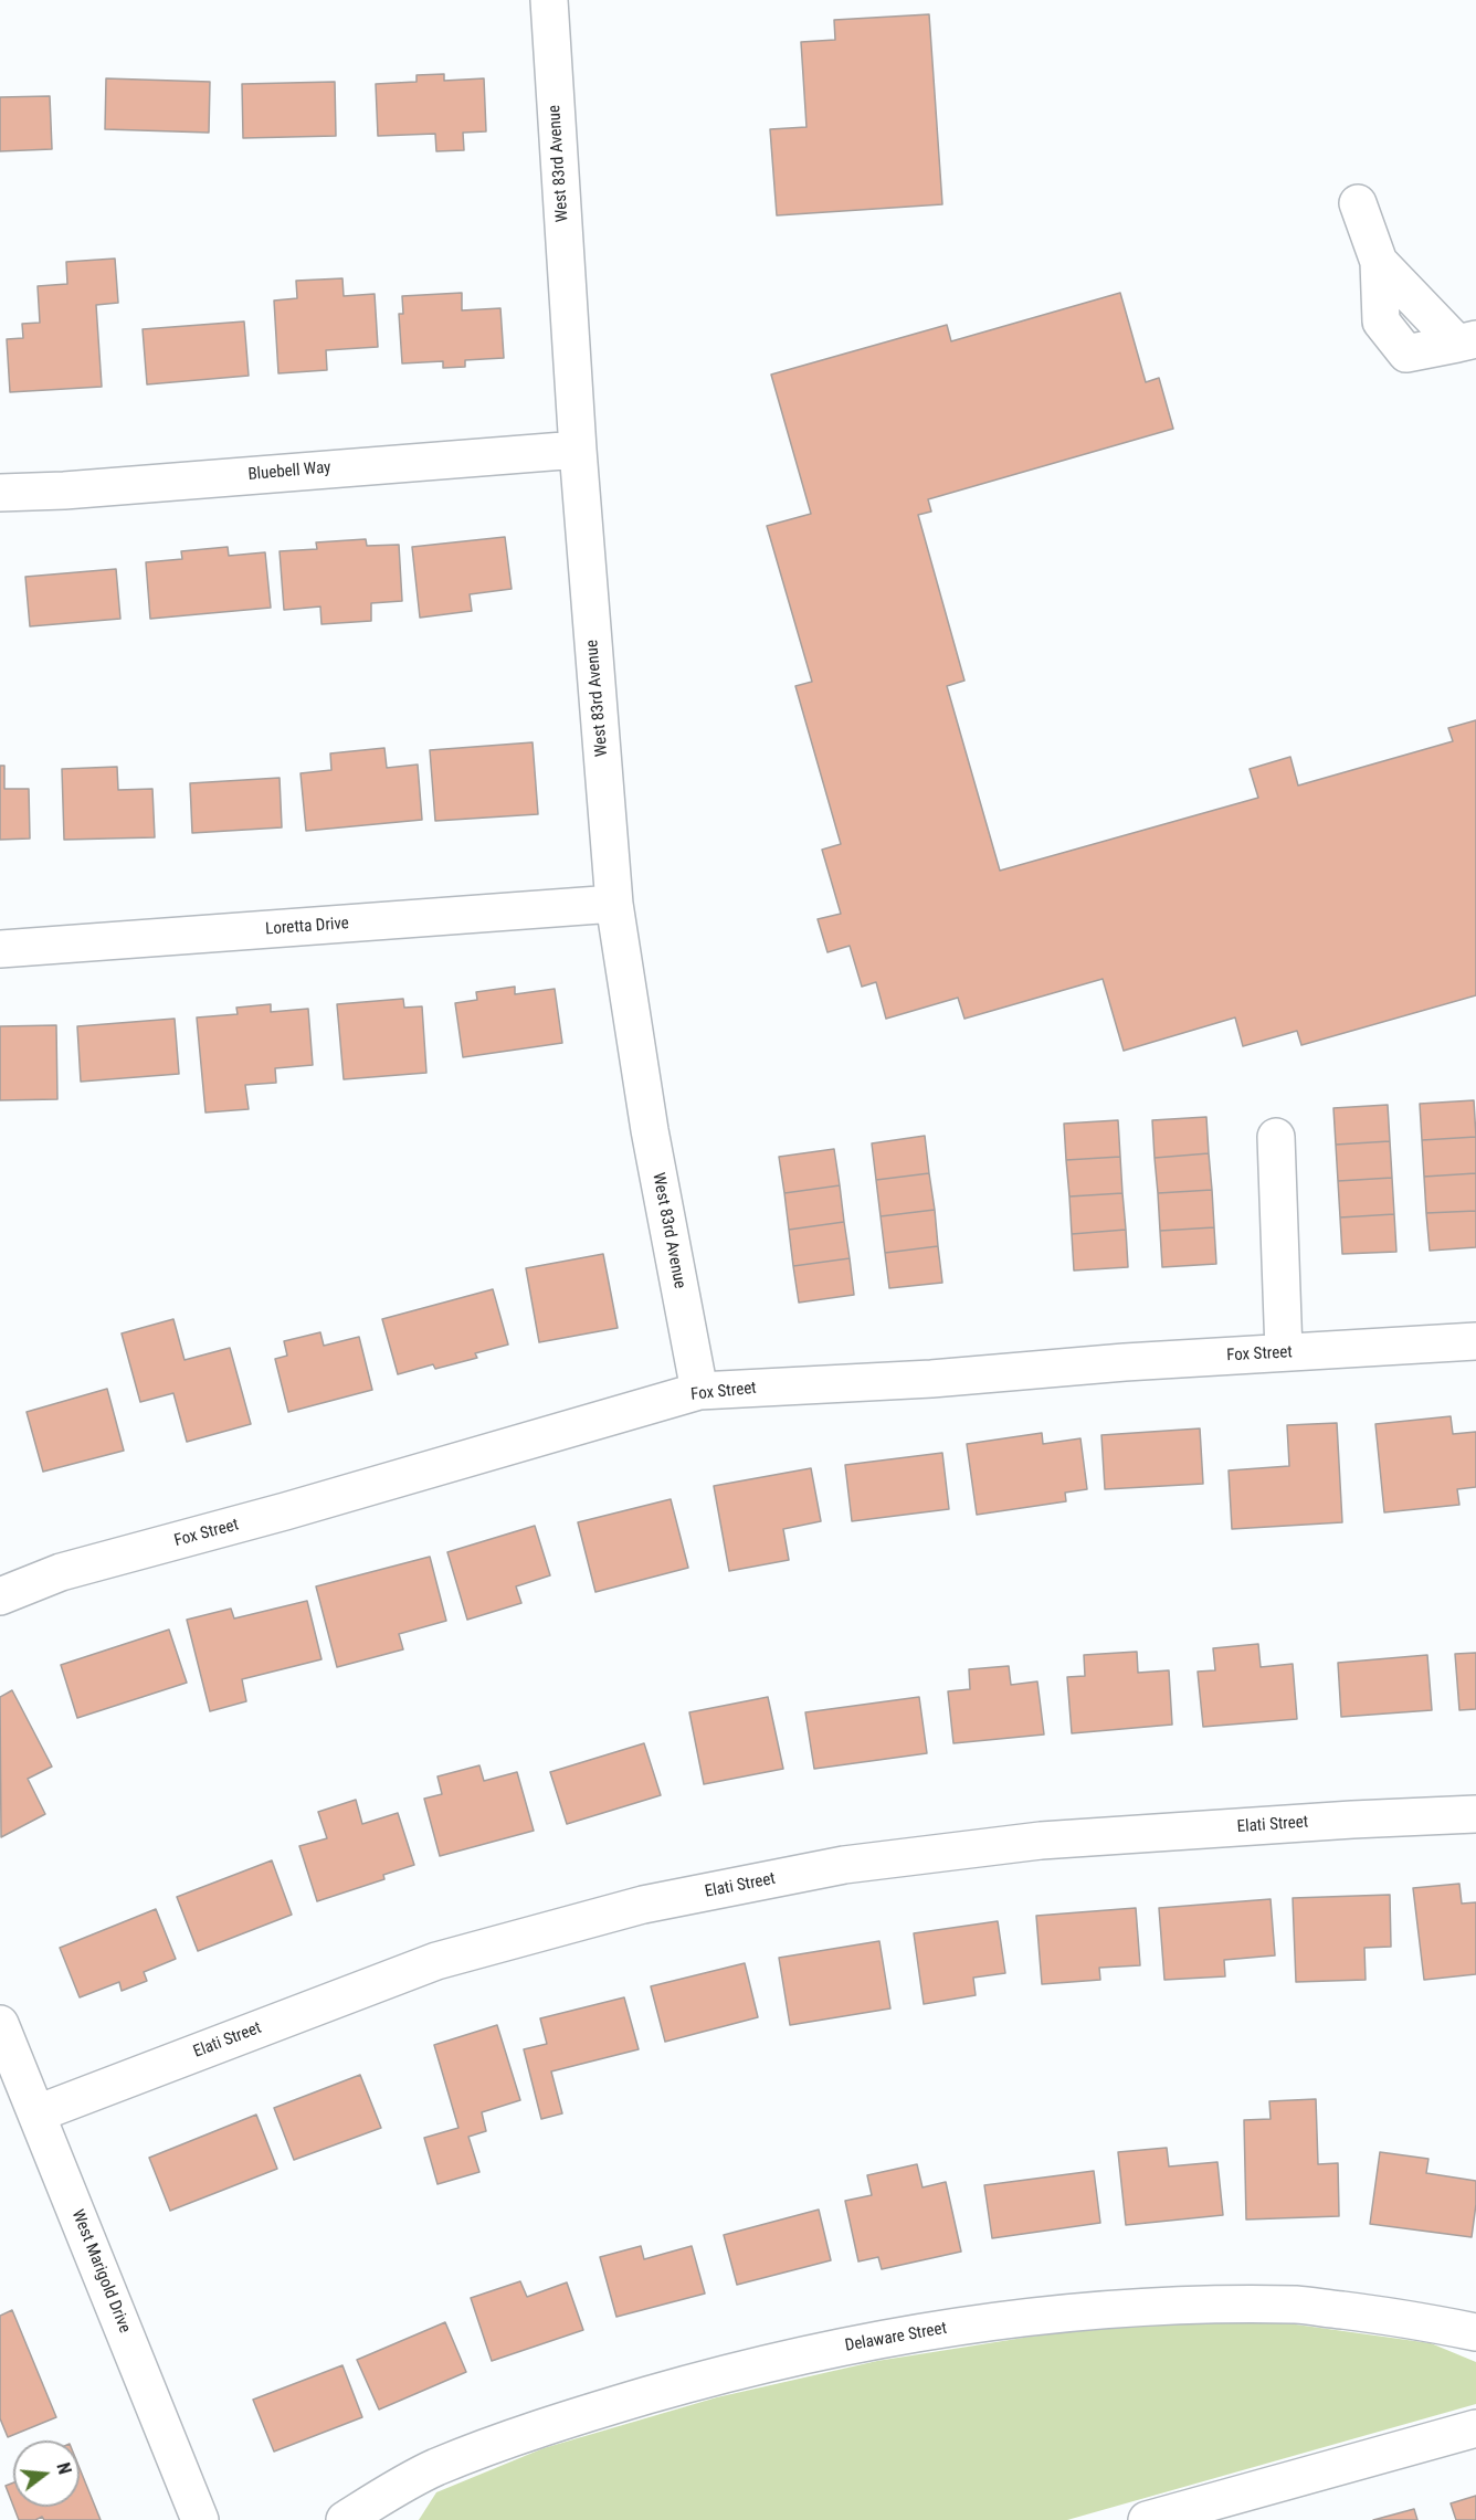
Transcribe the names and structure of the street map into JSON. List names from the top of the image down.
{
  "streets": {
    "street": [
      "West 83rd Avenue",
      "Bluebell Way",
      "Loretta Drive",
      "Fox Street",
      "Elati Street",
      "West Marigold Drive",
      "Delaware Street"
    ]
  },
  "crossings": [
    ["West 83rd Avenue", "Bluebell Way"],
    ["West 83rd Avenue", "Loretta Drive"],
    ["West 83rd Avenue", "Fox Street"],
    ["Elati Street", "West Marigold Drive"]
  ],
  "north": "right"
}
